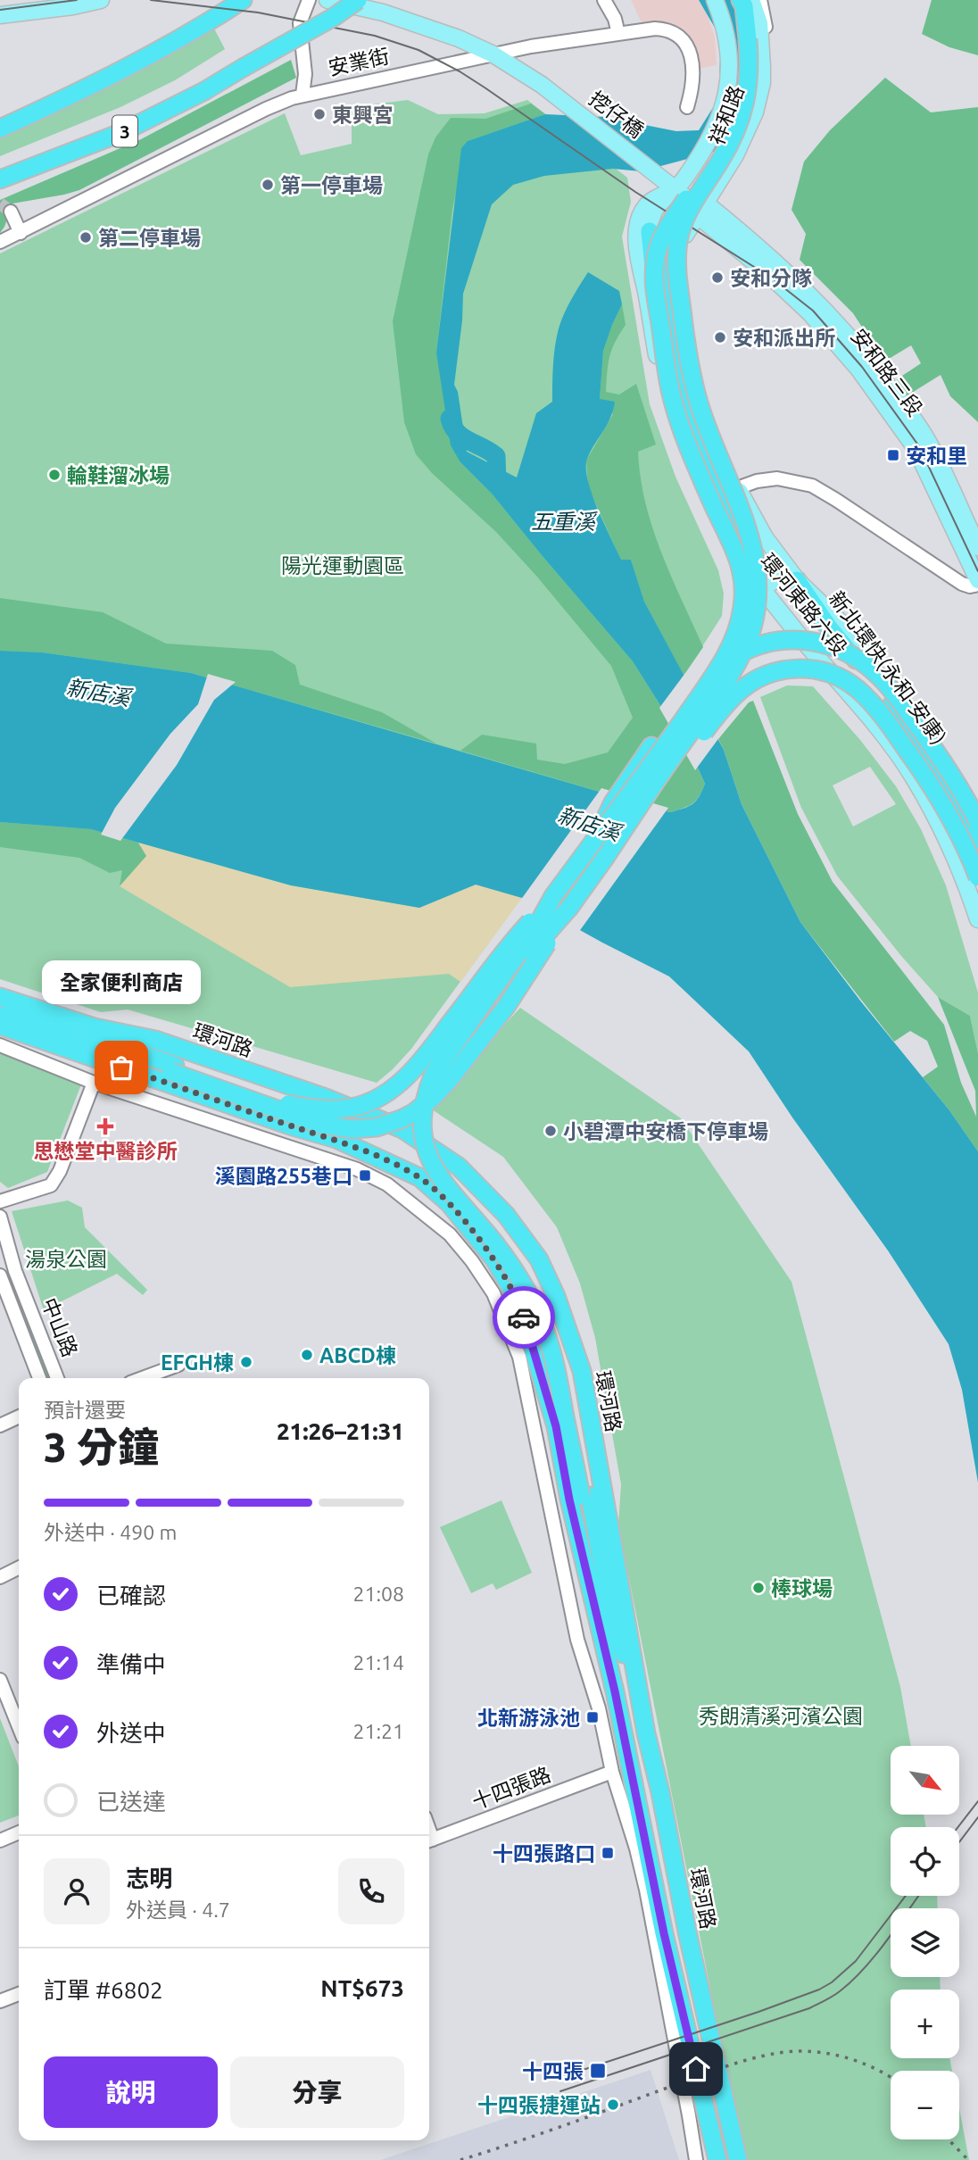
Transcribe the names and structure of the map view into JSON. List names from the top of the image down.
{
  "streets": {
    "highway": ["3", "新北環快(永和-安康)", "環河路"],
    "main road": [
      "挖仔橋",
      "祥和路",
      "安和路三段",
      "環河東路六段"
    ],
    "street": ["安業街", "中山路", "十四張路"]
  },
  "crossings": [
    ["安業街", "挖仔橋"],
    ["挖仔橋", "祥和路"],
    ["挖仔橋", "安和路三段"],
    ["挖仔橋", "環河東路六段"],
    ["祥和路", "安和路三段"],
    ["祥和路", "環河東路六段"],
    ["安和路三段", "環河東路六段"],
    ["環河東路六段", "新北環快(永和-安康)"]
  ],
  "water": ["五重溪", "新店溪"],
  "parks": ["陽光運動園區", "湯泉公園", "秀朗清溪河濱公園"],
  "places": {
    "other": [
      "東興宮",
      "第一停車場",
      "第二停車場",
      "安和分隊",
      "安和派出所",
      "輪鞋溜冰場",
      "全家便利商店",
      "小碧潭中安橋下停車場",
      "ABCD棟",
      "EFGH棟",
      "棒球場",
      "十四張捷運站"
    ],
    "transit": [
      "安和里",
      "溪園路255巷口",
      "北新游泳池",
      "十四張路口",
      "十四張"
    ],
    "health": ["思懋堂中醫診所"]
  },
  "north": "bottom right",
  "page": {
    "bubble": "全家便利商店",
    "heading": ["3 分鐘", "預計還要", "21:26–21:31"],
    "panel": [
      "志明",
      "外送員 · 4.7",
      "訂單 #6802",
      "NT$673"
    ],
    "bar": "外送中 · 490 m",
    "list": [
      ["已確認", "21:08"],
      ["準備中", "21:14"],
      ["外送中", "21:21"],
      "已送達"
    ],
    "map_buttons": ["+", "−"],
    "buttons": ["說明", "分享"]
  }
}
